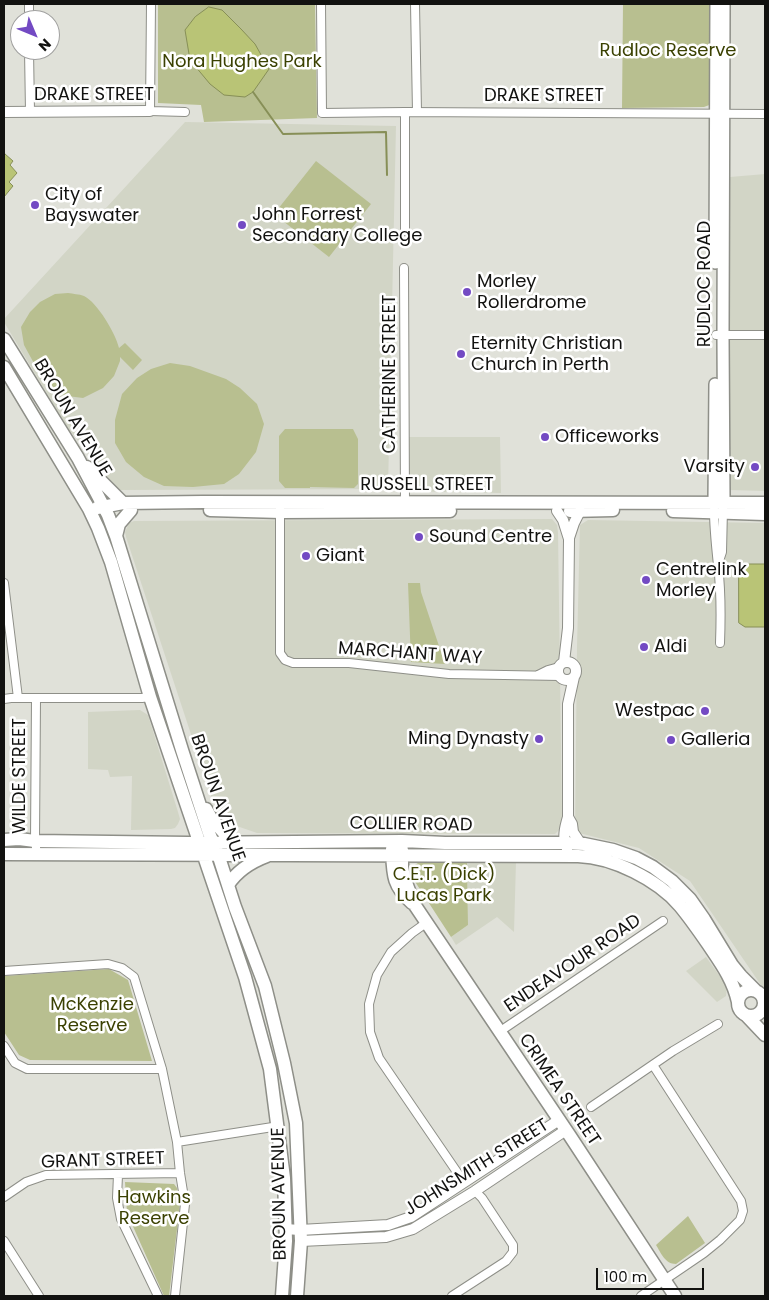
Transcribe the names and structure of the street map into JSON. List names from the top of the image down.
{
  "streets": {
    "main road": [
      "RUDLOC ROAD",
      "BROUN AVENUE",
      "RUSSELL STREET",
      "COLLIER ROAD",
      "CRIMEA STREET"
    ],
    "street": [
      "DRAKE STREET",
      "CATHERINE STREET",
      "MARCHANT WAY",
      "WILDE STREET",
      "ENDEAVOUR ROAD",
      "GRANT STREET",
      "JOHNSMITH STREET"
    ]
  },
  "crossings": [
    ["DRAKE STREET", "RUDLOC ROAD"],
    ["RUDLOC ROAD", "RUSSELL STREET"],
    ["CATHERINE STREET", "RUSSELL STREET"],
    ["BROUN AVENUE", "RUSSELL STREET"],
    ["BROUN AVENUE", "COLLIER ROAD"],
    ["BROUN AVENUE", "JOHNSMITH STREET"],
    ["RUSSELL STREET", "MARCHANT WAY"],
    ["WILDE STREET", "COLLIER ROAD"],
    ["COLLIER ROAD", "CRIMEA STREET"],
    ["ENDEAVOUR ROAD", "CRIMEA STREET"],
    ["CRIMEA STREET", "JOHNSMITH STREET"]
  ],
  "parks": [
    "Rudloc Reserve",
    "Nora Hughes Park",
    "C.E.T. (Dick) Lucas Park",
    "McKenzie Reserve",
    "Hawkins Reserve"
  ],
  "places": [
    "City of Bayswater",
    "John Forrest Secondary College",
    "Morley Rollerdrome",
    "Eternity Christian Church in Perth",
    "Officeworks",
    "Varsity",
    "Sound Centre",
    "Giant",
    "Centrelink Morley",
    "Aldi",
    "Westpac",
    "Ming Dynasty",
    "Galleria"
  ],
  "scale_bar": "100 m",
  "north": "bottom right"
}
